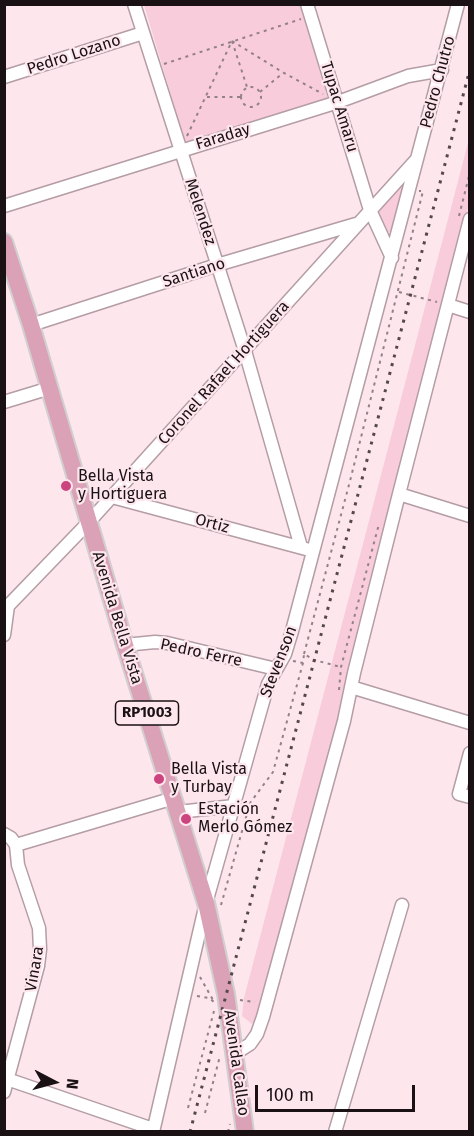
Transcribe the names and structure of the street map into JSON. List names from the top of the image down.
{
  "streets": {
    "main road": ["Avenida Bella Vista", "RP1003", "Avenida Callao"],
    "street": [
      "Pedro Lozano",
      "Pedro Chutro",
      "Tupac Amaru",
      "Faraday",
      "Melendez",
      "Santiano",
      "Coronel Rafael Hortiguera",
      "Ortiz",
      "Pedro Ferre",
      "Stevenson",
      "Vinara"
    ]
  },
  "crossings": [
    ["Pedro Lozano", "Melendez"],
    ["Pedro Chutro", "Faraday"],
    ["Pedro Chutro", "Coronel Rafael Hortiguera"],
    ["Pedro Chutro", "Stevenson"],
    ["Tupac Amaru", "Faraday"],
    ["Tupac Amaru", "Coronel Rafael Hortiguera"],
    ["Tupac Amaru", "Stevenson"],
    ["Faraday", "Melendez"],
    ["Melendez", "Santiano"],
    ["Melendez", "Coronel Rafael Hortiguera"],
    ["Melendez", "Ortiz"],
    ["Melendez", "Stevenson"],
    ["Santiano", "Coronel Rafael Hortiguera"],
    ["Santiano", "Avenida Bella Vista"],
    ["Coronel Rafael Hortiguera", "Ortiz"],
    ["Coronel Rafael Hortiguera", "Avenida Bella Vista"],
    ["Coronel Rafael Hortiguera", "Stevenson"],
    ["Ortiz", "Stevenson"],
    ["Avenida Bella Vista", "Pedro Ferre"],
    ["Avenida Bella Vista", "Stevenson"],
    ["Avenida Bella Vista", "Avenida Callao"],
    ["Pedro Ferre", "Stevenson"]
  ],
  "places": ["Bella Vista y Hortiguera", "Bella Vista y Turbay", "Estación Merlo Gómez"],
  "scale_bar": "100 m",
  "north": "right"
}
